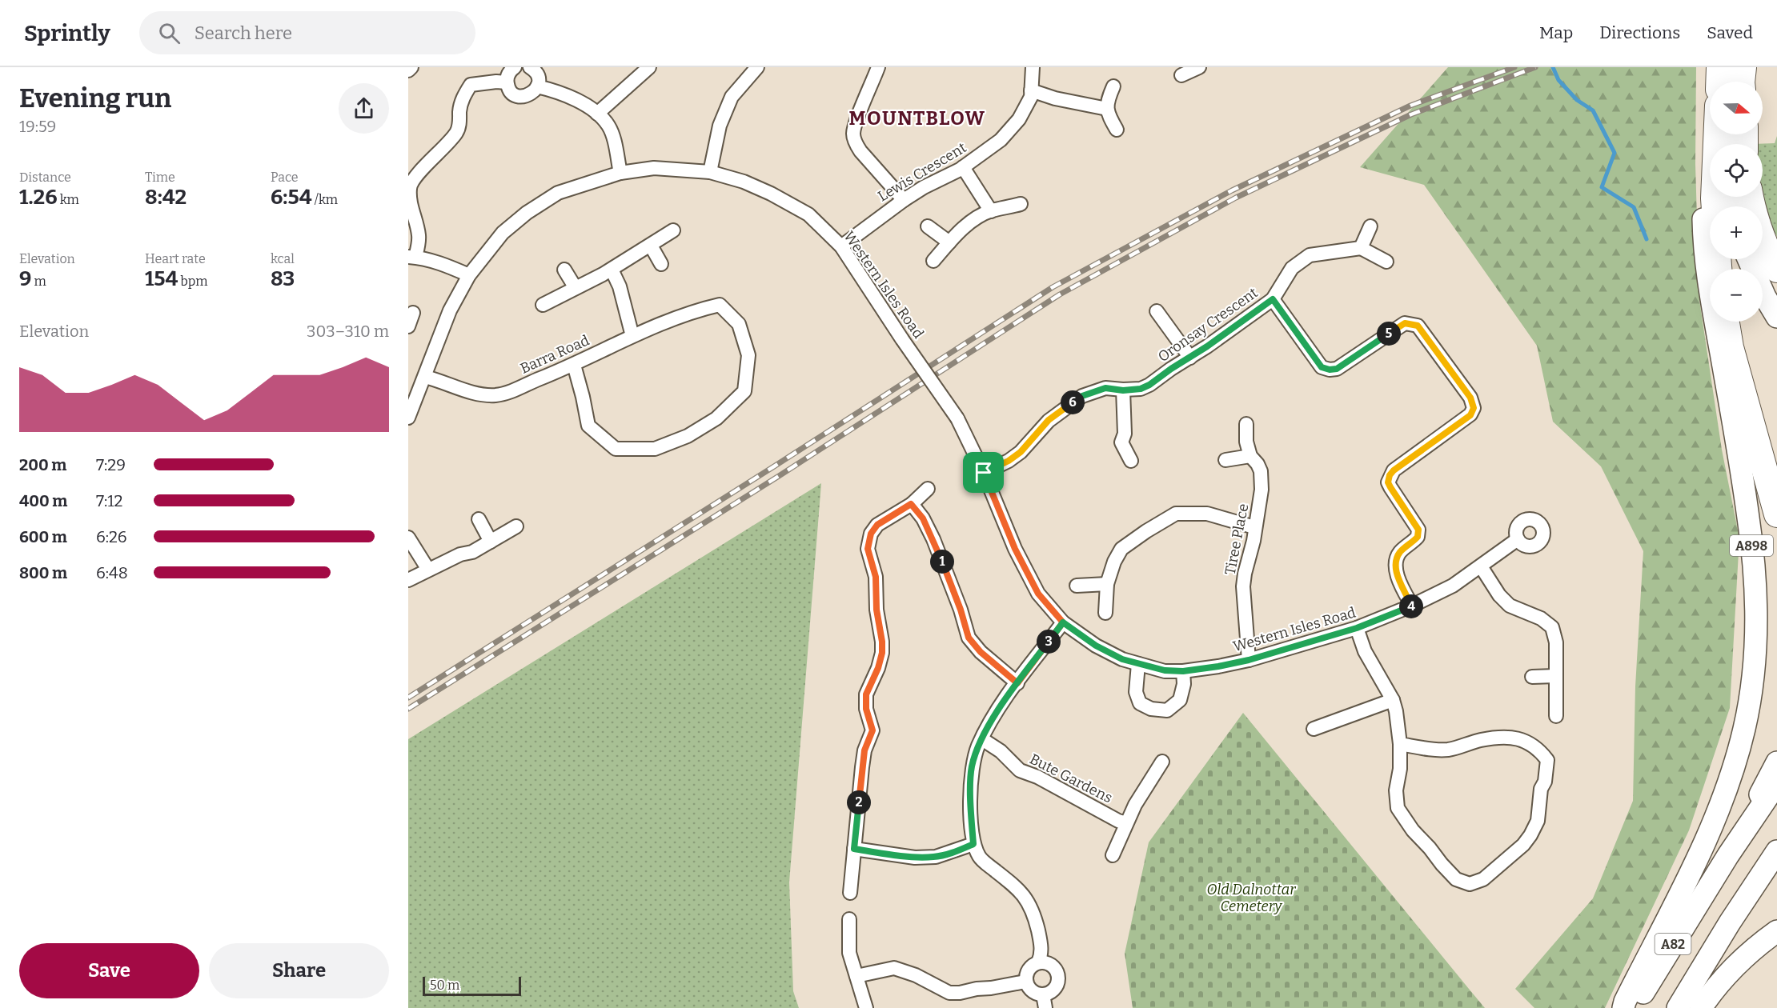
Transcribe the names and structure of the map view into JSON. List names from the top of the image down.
{
  "streets": {
    "highway": ["A898"],
    "main road": ["A82"],
    "street": [
      "Lewis Crescent",
      "Western Isles Road",
      "Oronsay Crescent",
      "Barra Road",
      "Tiree Place",
      "Bute Gardens"
    ]
  },
  "crossings": [
    ["Lewis Crescent", "Western Isles Road"],
    ["Western Isles Road", "Oronsay Crescent"],
    ["Western Isles Road", "Barra Road"],
    ["Western Isles Road", "Tiree Place"]
  ],
  "districts": ["MOUNTBLOW"],
  "parks": ["Old Dalnottar Cemetery"],
  "scale_bar": "50 m",
  "north": "right",
  "page": {
    "header": "Sprintly",
    "search": "Search here",
    "nav": ["Map", "Directions", "Saved"],
    "heading": ["Evening run", "19:59"],
    "map_buttons": ["+", "−"],
    "stats": [
      ["Distance", "1.26 km"],
      ["Time", "8:42"],
      ["Pace", "6:54 /km"],
      ["Elevation", "9 m"],
      ["Heart rate", "154 bpm"],
      ["kcal", "83"]
    ],
    "chart": ["Elevation", "303–310 m"],
    "pins": [
      "5",
      "6",
      "1",
      "4",
      "3",
      "2"
    ],
    "list": [
      {
        "name": "200 m",
        "note": "7:29"
      },
      {
        "name": "400 m",
        "note": "7:12"
      },
      {
        "name": "600 m",
        "note": "6:26"
      },
      {
        "name": "800 m",
        "note": "6:48"
      }
    ],
    "buttons": ["Save", "Share"],
    "scale": "50 m"
  }
}
